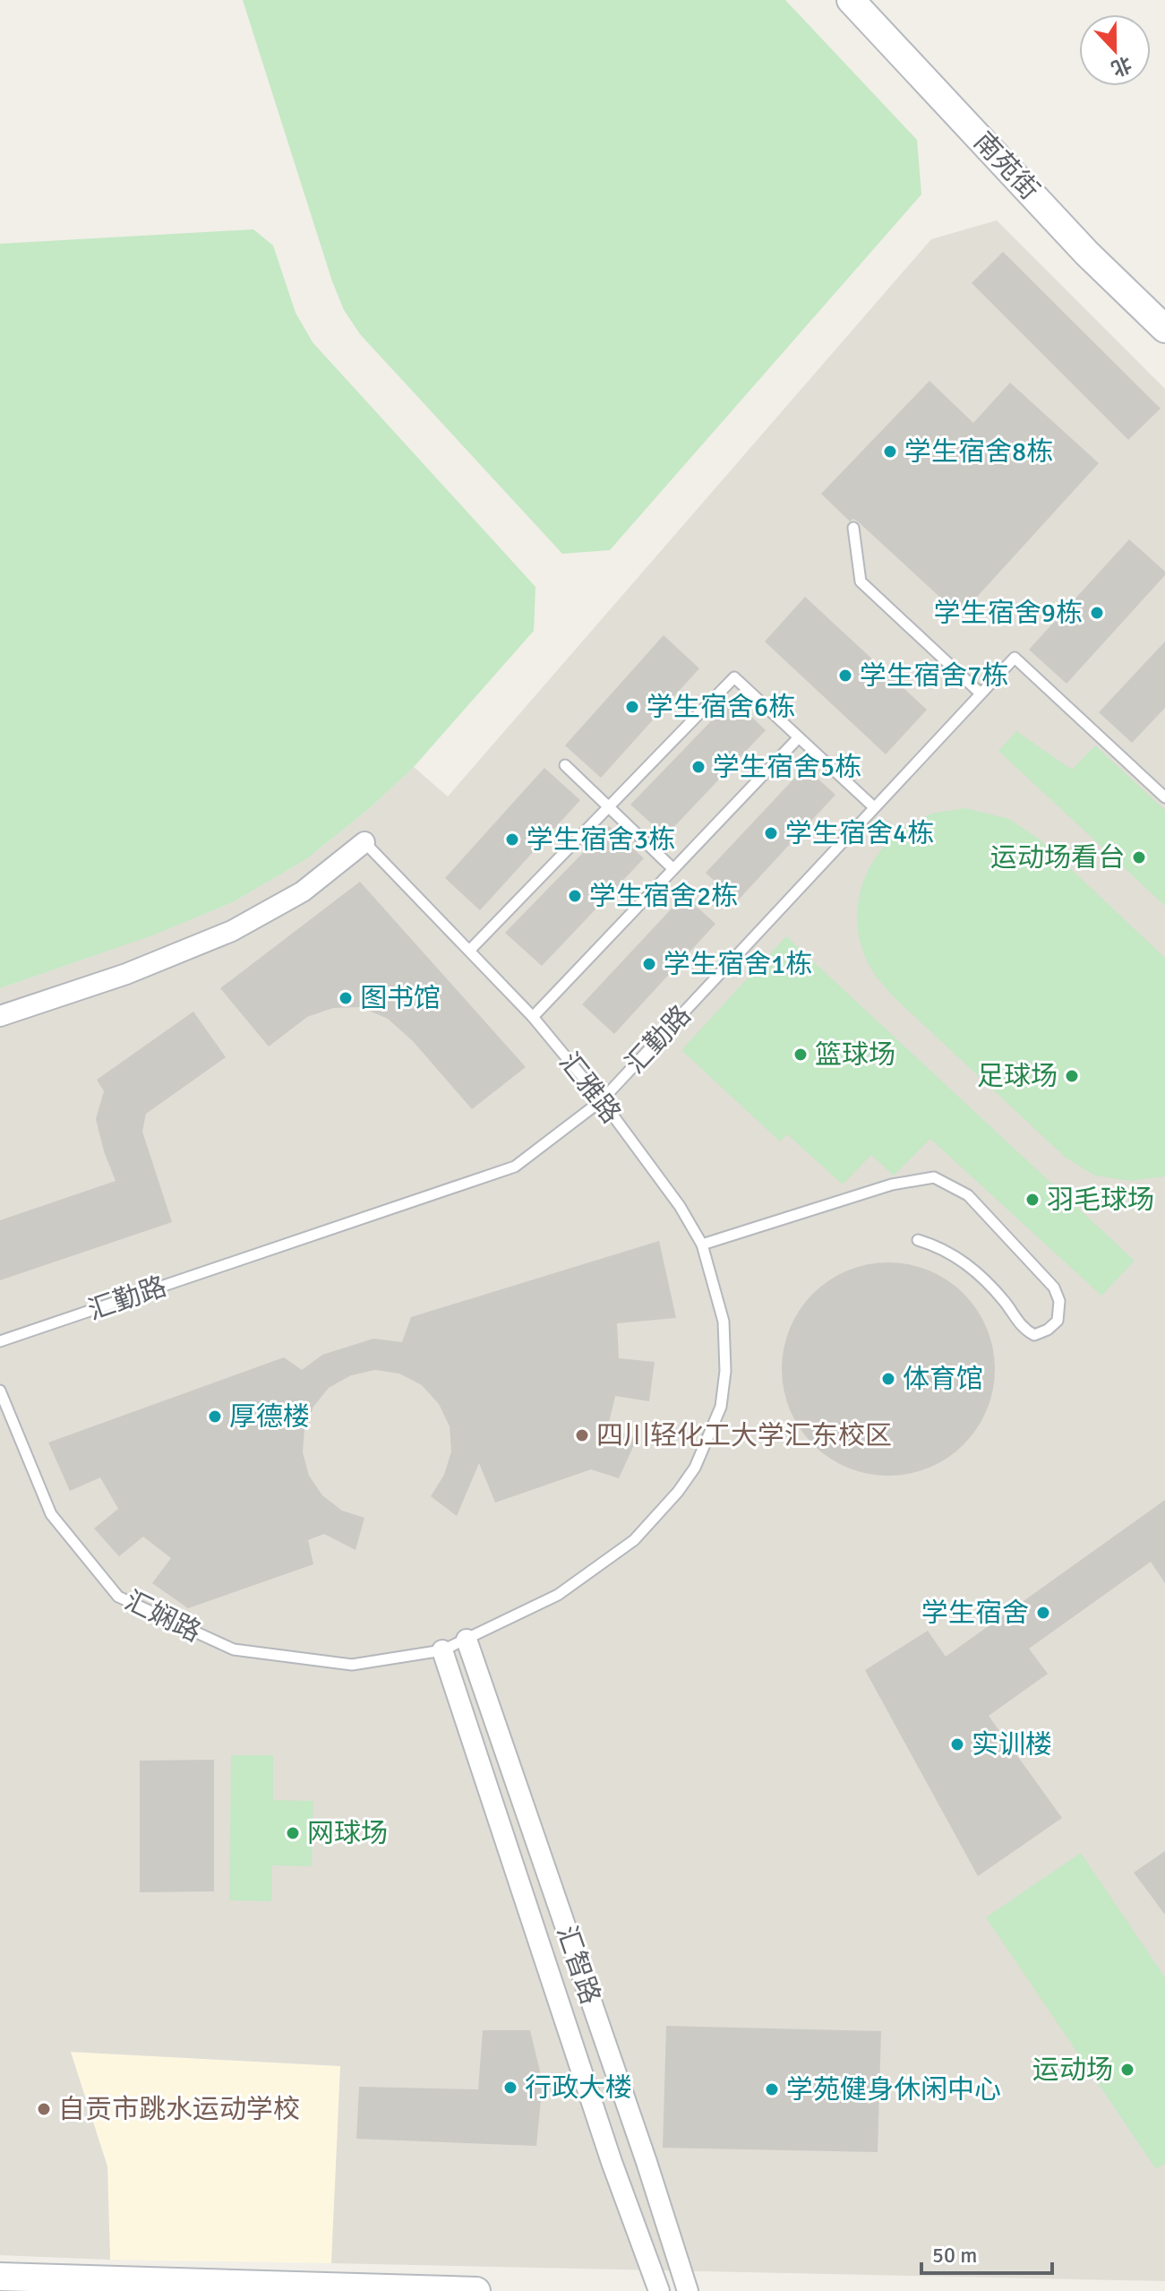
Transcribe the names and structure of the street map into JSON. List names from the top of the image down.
{
  "streets": {
    "main road": ["南苑街"],
    "street": ["汇雅路", "汇智路"],
    "lane": ["汇勤路", "汇娴路"]
  },
  "crossings": [
    ["汇勤路", "汇雅路"],
    ["汇雅路", "汇娴路"],
    ["汇雅路", "汇智路"],
    ["汇娴路", "汇智路"]
  ],
  "places": [
    "学生宿舍8栋",
    "学生宿舍9栋",
    "学生宿舍7栋",
    "学生宿舍6栋",
    "学生宿舍5栋",
    "学生宿舍4栋",
    "学生宿舍3栋",
    "运动场看台",
    "学生宿舍2栋",
    "学生宿舍1栋",
    "图书馆",
    "篮球场",
    "足球场",
    "羽毛球场",
    "体育馆",
    "厚德楼",
    "四川轻化工大学汇东校区",
    "学生宿舍",
    "实训楼",
    "网球场",
    "运动场",
    "行政大楼",
    "学苑健身休闲中心",
    "自贡市跳水运动学校"
  ],
  "scale_bar": "50 m",
  "north": "bottom"
}
